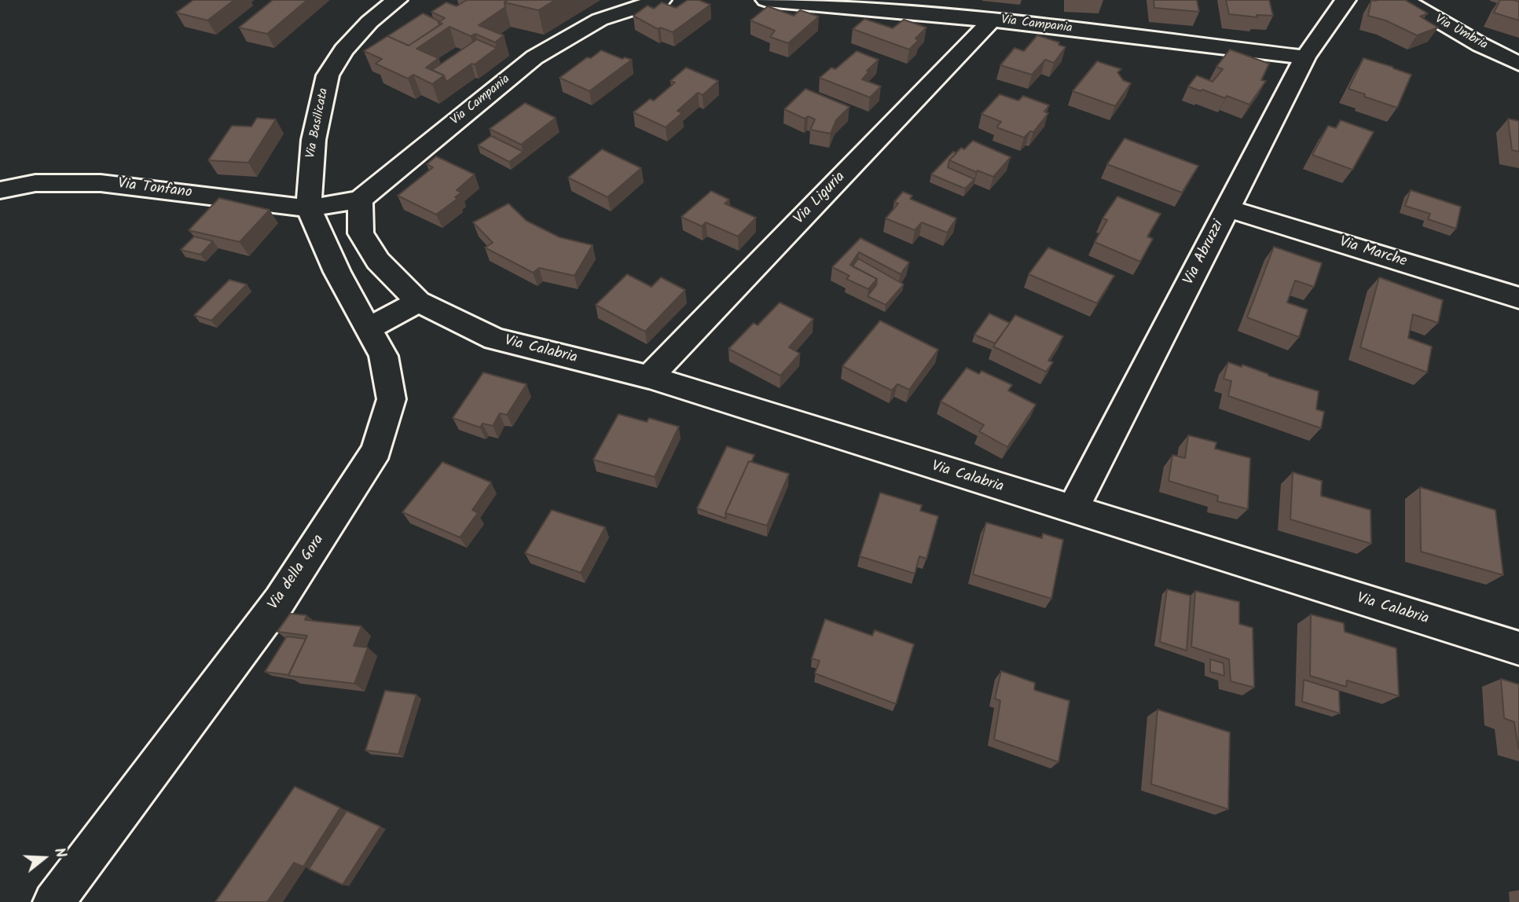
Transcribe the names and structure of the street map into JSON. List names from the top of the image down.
{
  "streets": {
    "street": [
      "Via Campania",
      "Via Umbria",
      "Via Basilicata",
      "Via Tonfano",
      "Via Liguria",
      "Via Abruzzi",
      "Via Marche",
      "Via Calabria",
      "Via della Gora"
    ]
  },
  "crossings": [
    ["Via Campania", "Via Basilicata"],
    ["Via Campania", "Via Tonfano"],
    ["Via Campania", "Via Liguria"],
    ["Via Campania", "Via Abruzzi"],
    ["Via Campania", "Via Calabria"],
    ["Via Campania", "Via della Gora"],
    ["Via Basilicata", "Via Tonfano"],
    ["Via Basilicata", "Via della Gora"],
    ["Via Tonfano", "Via della Gora"],
    ["Via Liguria", "Via Calabria"],
    ["Via Abruzzi", "Via Marche"],
    ["Via Abruzzi", "Via Calabria"]
  ],
  "north": "right"
}
